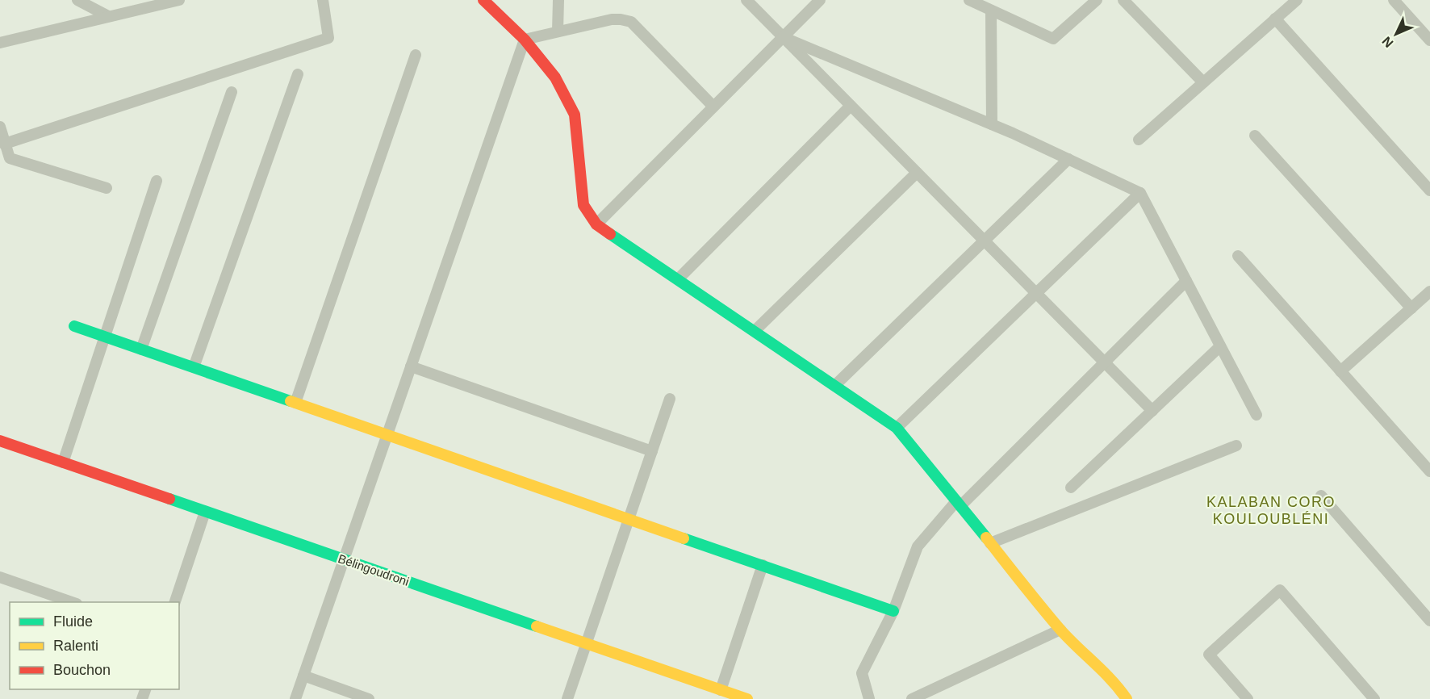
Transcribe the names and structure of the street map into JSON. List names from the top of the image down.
{
  "streets": {
    "street": ["Bélingoudroni"]
  },
  "districts": ["KALABAN CORO KOULOUBLÉNI"],
  "legend": ["Fluide", "Ralenti", "Bouchon"],
  "north": "bottom left"
}
